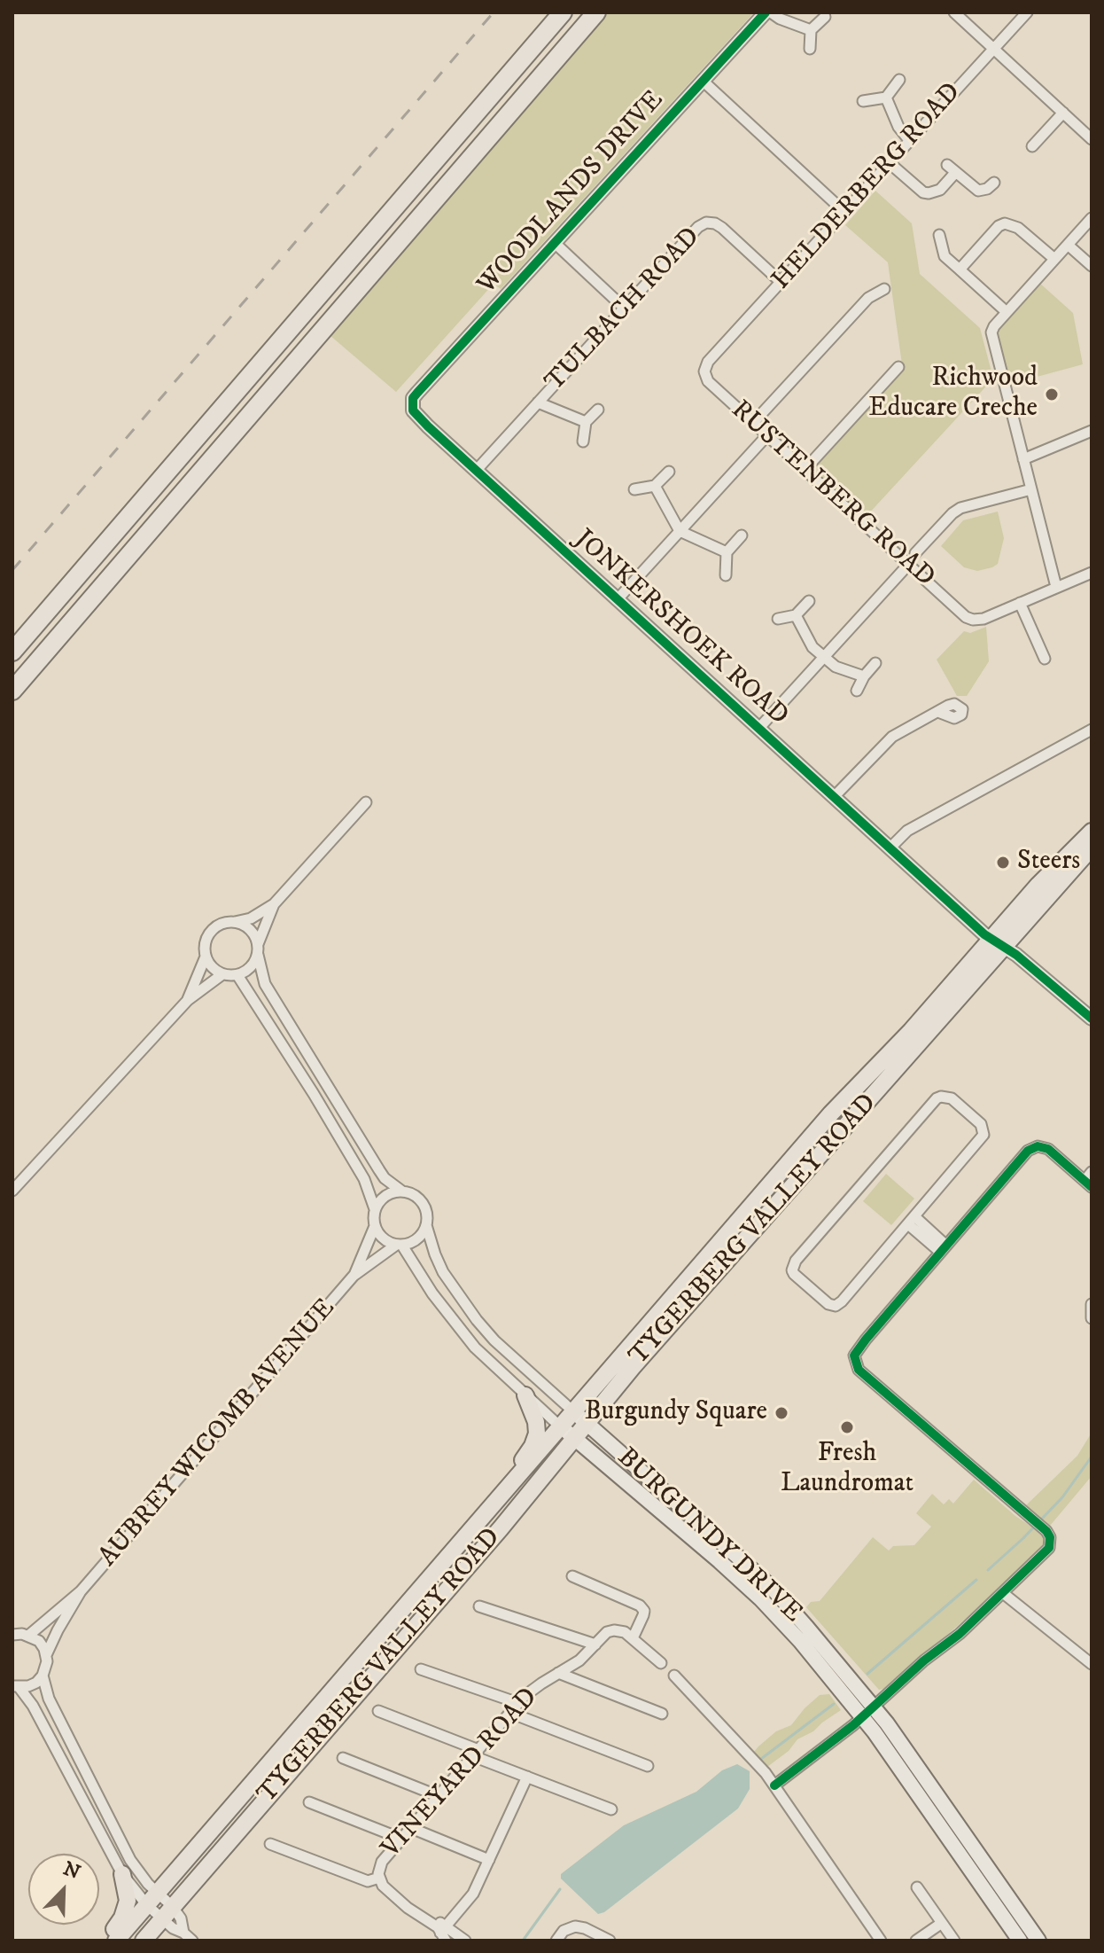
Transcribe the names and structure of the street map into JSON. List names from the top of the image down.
{
  "streets": {
    "main road": ["TYGERBERG VALLEY ROAD", "BURGUNDY DRIVE"],
    "street": [
      "HELDERBERG ROAD",
      "WOODLANDS DRIVE",
      "TULBACH ROAD",
      "RUSTENBERG ROAD",
      "JONKERSHOEK ROAD",
      "AUBREY WICOMB AVENUE",
      "VINEYARD ROAD"
    ]
  },
  "crossings": [
    ["HELDERBERG ROAD", "TULBACH ROAD"],
    ["HELDERBERG ROAD", "RUSTENBERG ROAD"],
    ["WOODLANDS DRIVE", "JONKERSHOEK ROAD"],
    ["TULBACH ROAD", "JONKERSHOEK ROAD"],
    ["JONKERSHOEK ROAD", "TYGERBERG VALLEY ROAD"],
    ["TYGERBERG VALLEY ROAD", "BURGUNDY DRIVE"]
  ],
  "places": [
    "Richwood Educare Creche",
    "Steers",
    "Burgundy Square",
    "Fresh Laundromat"
  ],
  "north": "top right"
}
